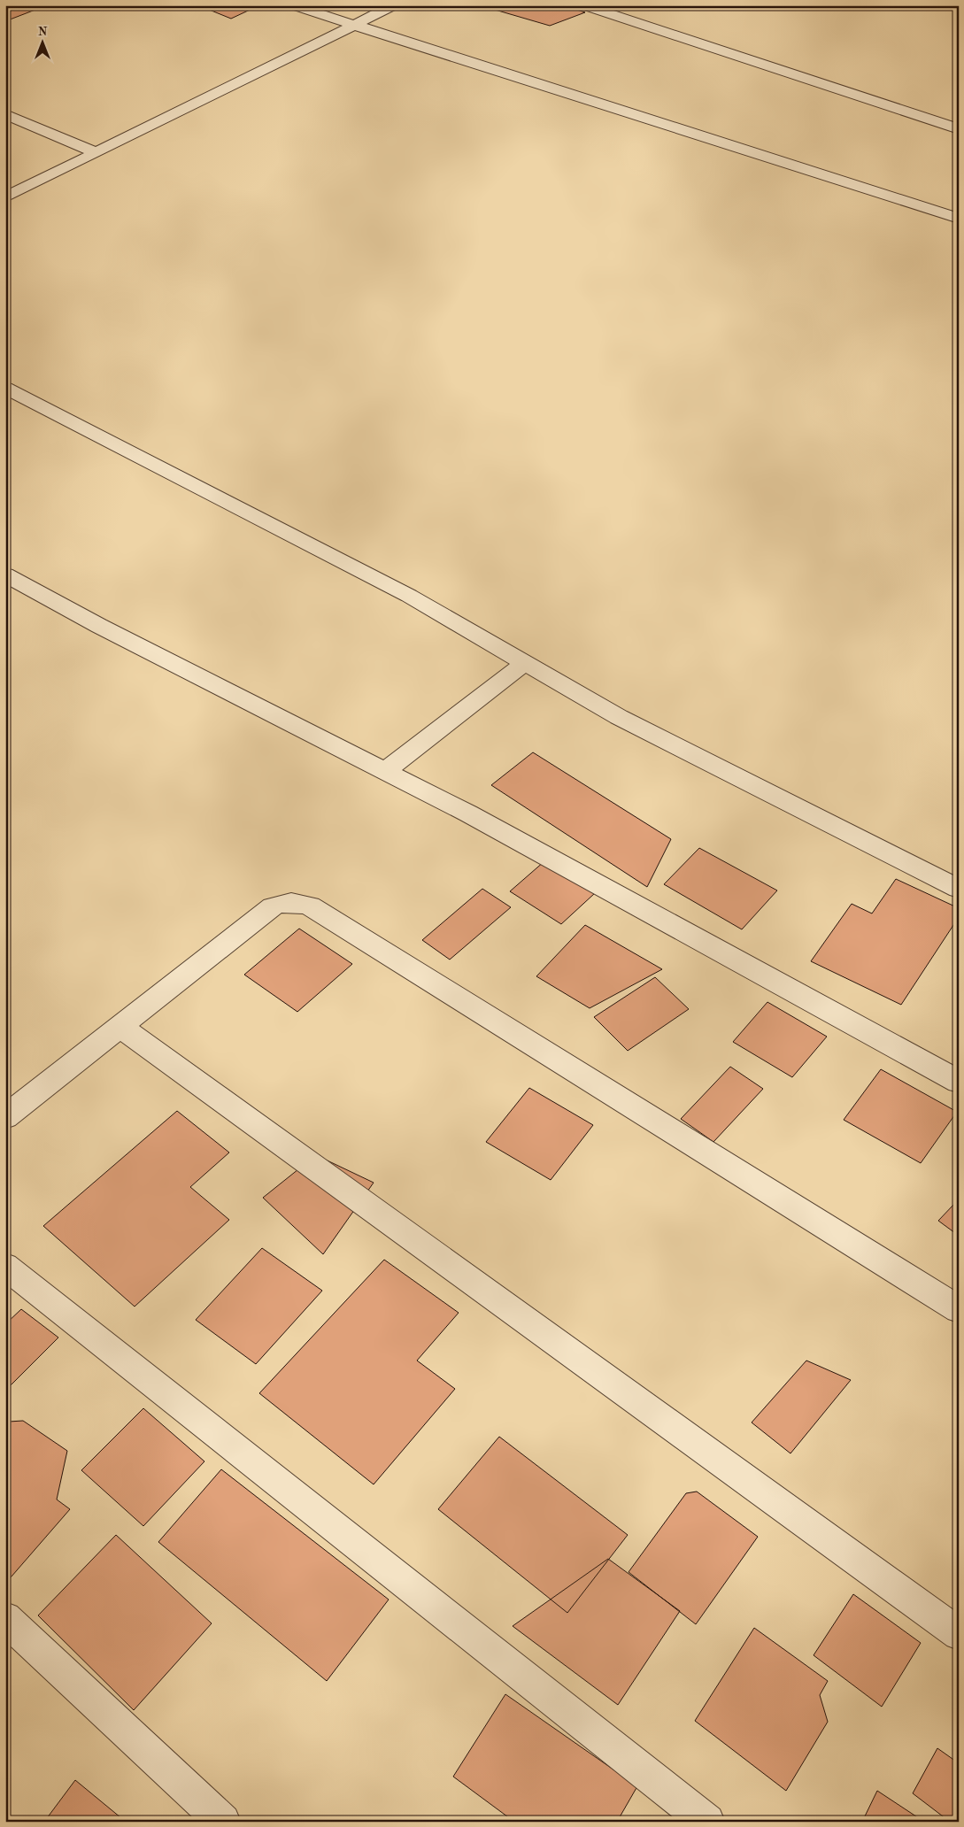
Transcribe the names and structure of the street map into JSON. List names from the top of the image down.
{
  "north": "top"
}
